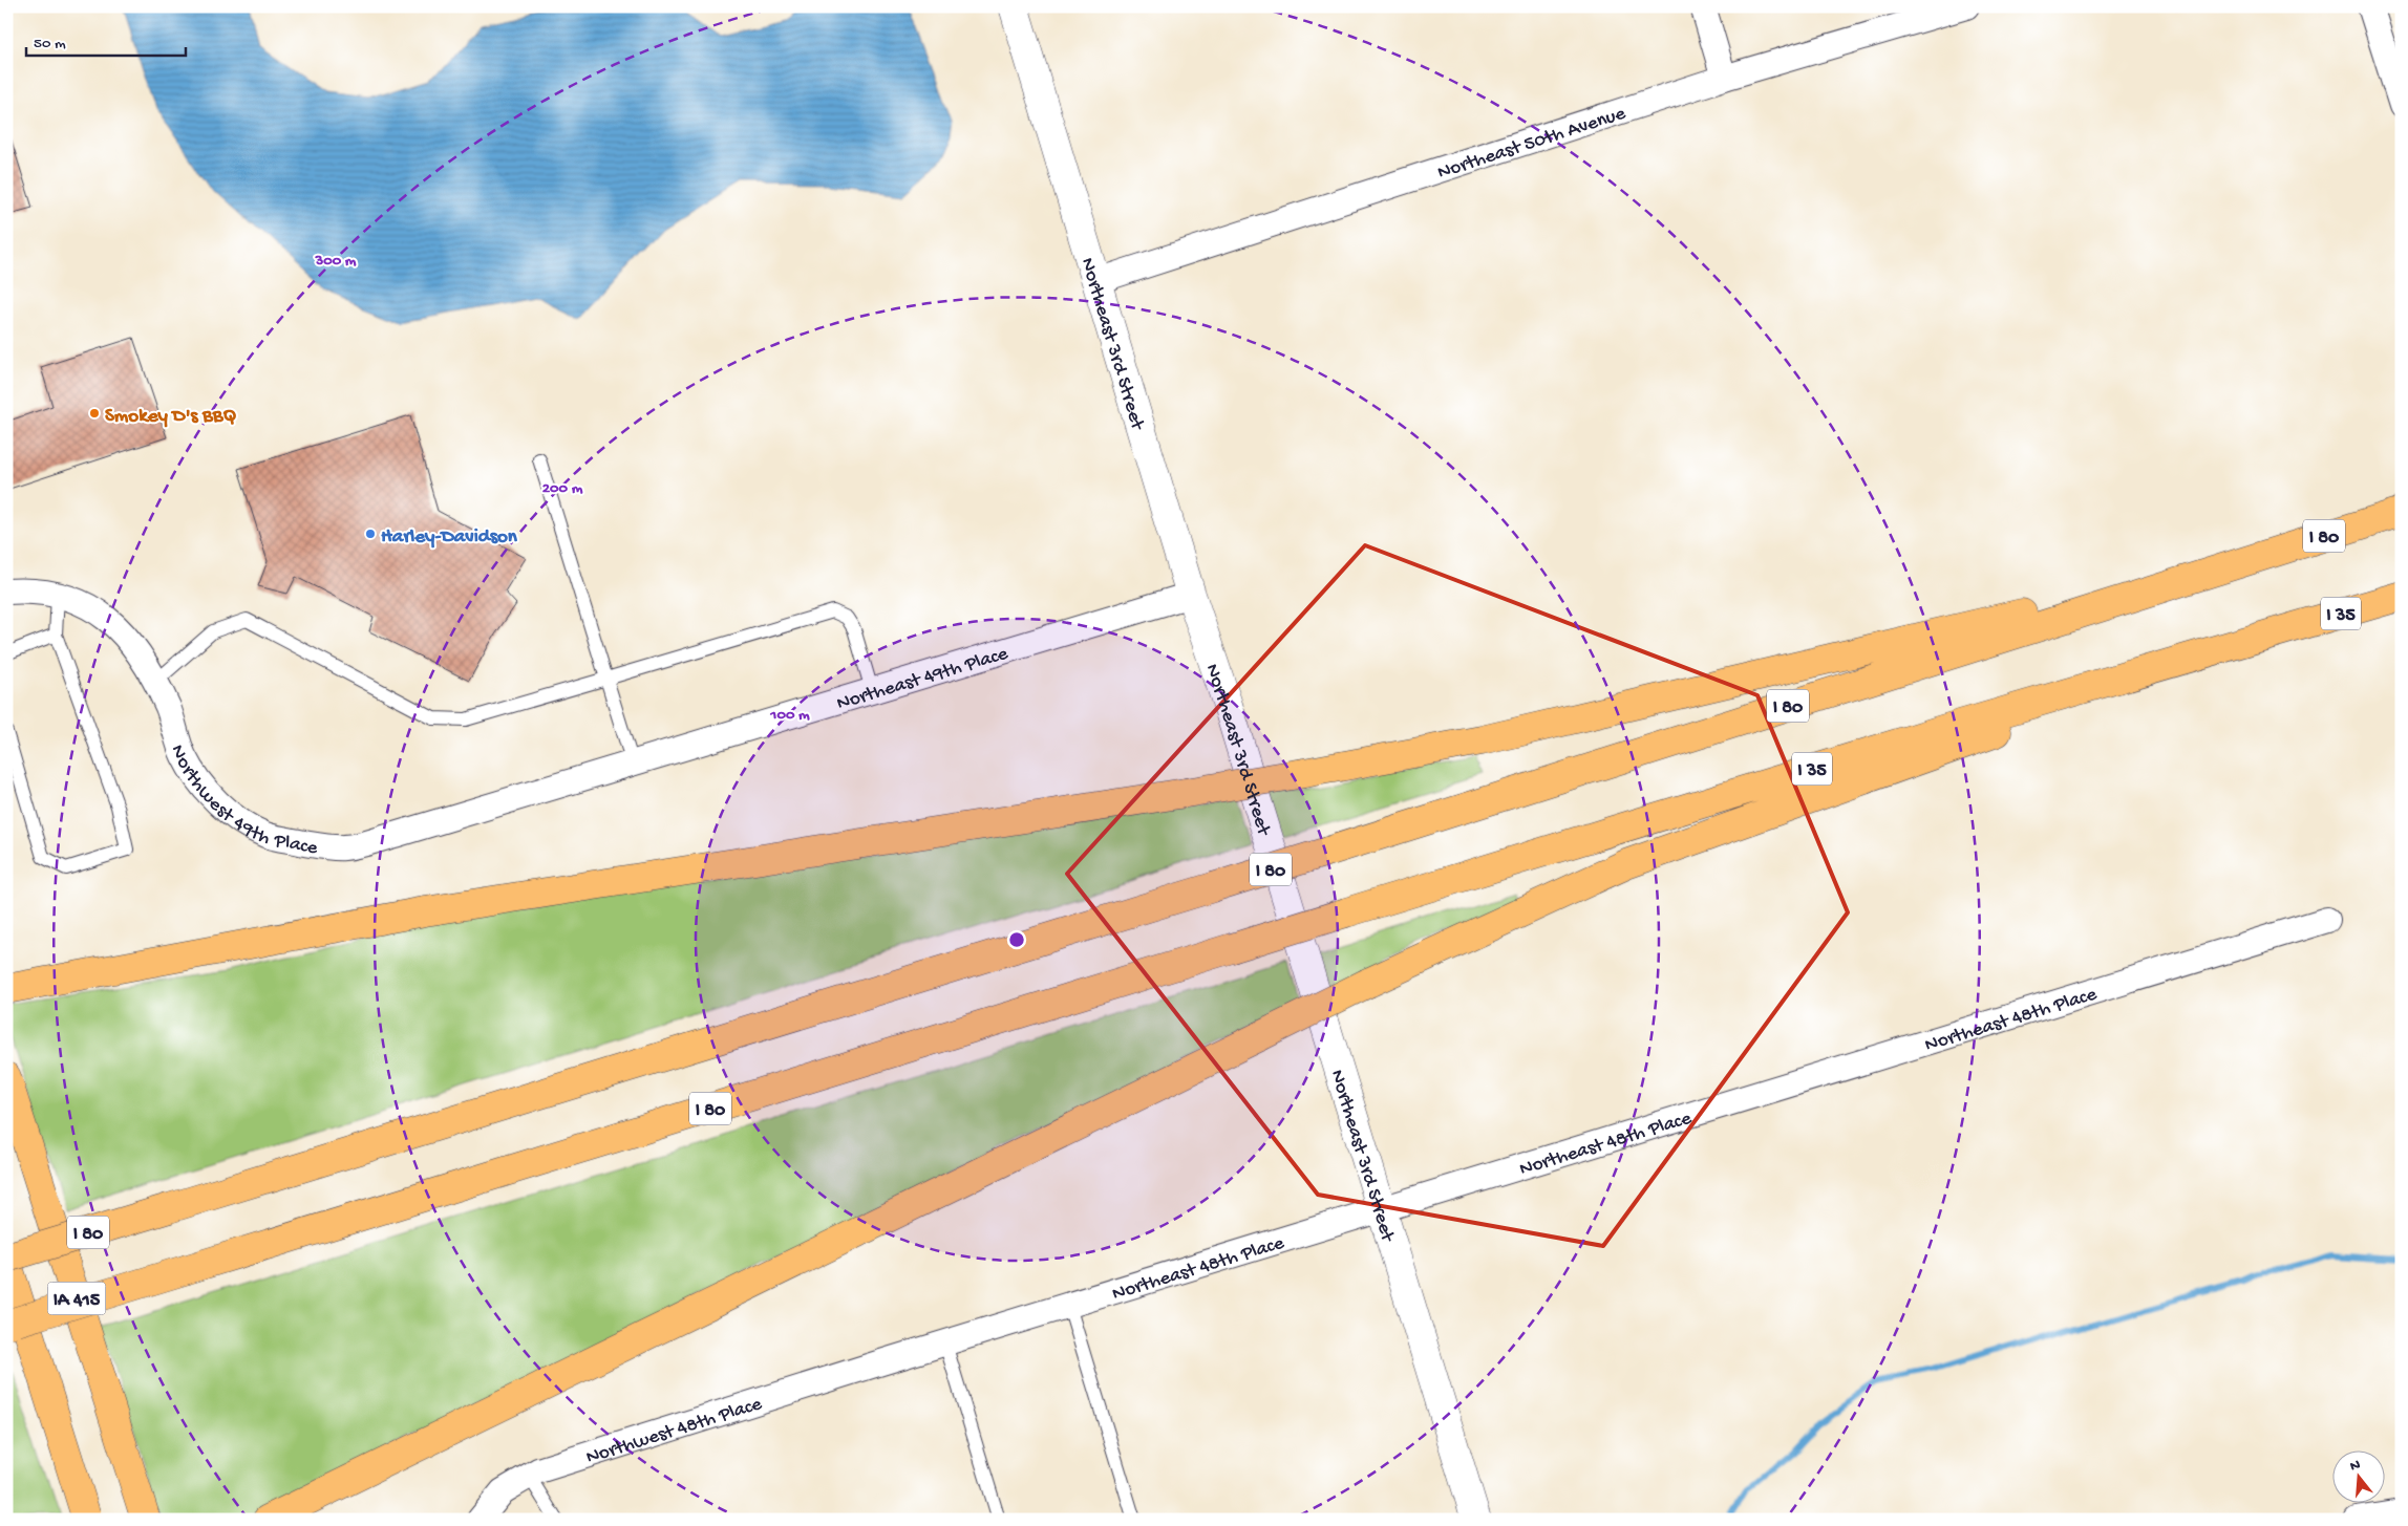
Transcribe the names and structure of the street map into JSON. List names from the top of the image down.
{
  "streets": {
    "main road": ["I 80", "I 35", "IA 415"],
    "street": [
      "Northeast 50th Avenue",
      "Northeast 3rd Street",
      "Northeast 49th Place",
      "Northwest 49th Place",
      "Northeast 48th Place",
      "Northwest 48th Place"
    ]
  },
  "crossings": [
    ["Northeast 50th Avenue", "Northeast 3rd Street"],
    ["Northeast 3rd Street", "Northeast 49th Place"],
    ["Northeast 3rd Street", "Northeast 48th Place"],
    ["I 80", "I 35"],
    ["I 80", "IA 415"],
    ["Northeast 49th Place", "Northwest 49th Place"],
    ["Northeast 48th Place", "Northwest 48th Place"]
  ],
  "places": ["Smokey D's BBQ", "Harley-Davidson"],
  "scale_bar": "50 m",
  "north": "top",
  "rings": ["300 m", "200 m", "100 m"]
}
